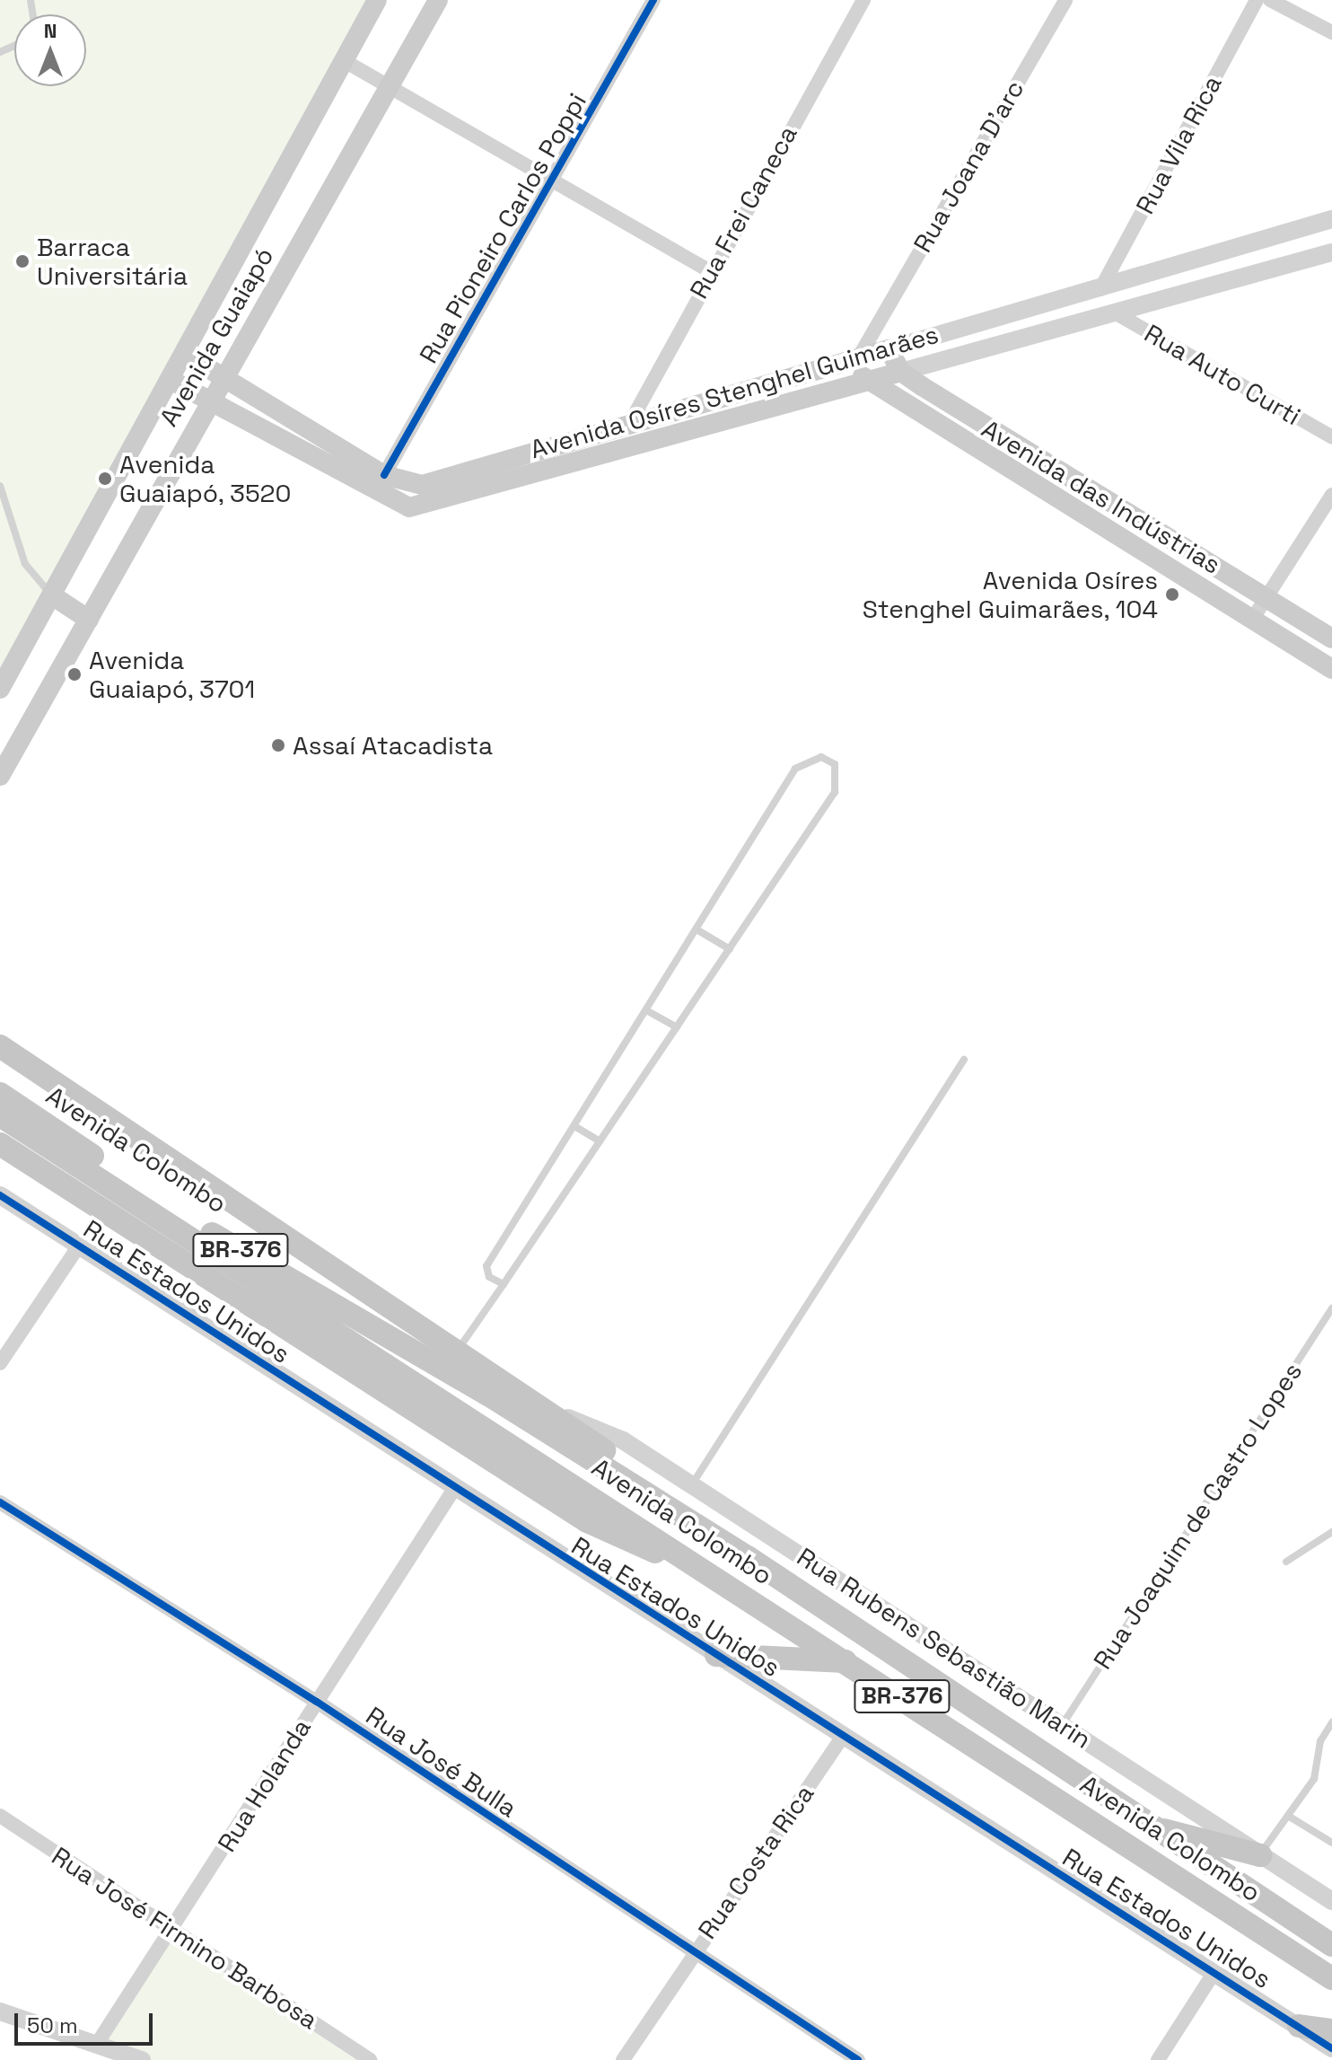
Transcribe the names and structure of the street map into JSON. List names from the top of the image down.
{
  "streets": {
    "main road": [
      "Avenida Guaiapó",
      "Avenida Osíres Stenghel Guimarães",
      "Avenida das Indústrias",
      "Avenida Colombo",
      "BR-376"
    ],
    "street": [
      "Rua Vila Rica",
      "Rua Joana D'arc",
      "Rua Frei Caneca",
      "Rua Pioneiro Carlos Poppi",
      "Rua Auto Curti",
      "Rua Estados Unidos",
      "Rua Rubens Sebastião Marin",
      "Rua José Bulla",
      "Rua Holanda",
      "Rua Costa Rica",
      "Rua José Firmino Barbosa"
    ],
    "lane": ["Rua Joaquim de Castro Lopes"]
  },
  "crossings": [
    ["Rua Vila Rica", "Avenida Osíres Stenghel Guimarães"],
    ["Rua Joana D'arc", "Avenida Osíres Stenghel Guimarães"],
    ["Rua Frei Caneca", "Avenida Osíres Stenghel Guimarães"],
    ["Rua Pioneiro Carlos Poppi", "Avenida Osíres Stenghel Guimarães"],
    ["Avenida Guaiapó", "Avenida Osíres Stenghel Guimarães"],
    ["Rua Auto Curti", "Avenida Osíres Stenghel Guimarães"],
    ["Avenida Osíres Stenghel Guimarães", "Avenida das Indústrias"],
    ["Rua Estados Unidos", "Rua Holanda"],
    ["Rua Estados Unidos", "Rua Costa Rica"],
    ["Rua Joaquim de Castro Lopes", "Rua Rubens Sebastião Marin"],
    ["Rua José Bulla", "Rua Holanda"],
    ["Rua José Bulla", "Rua Costa Rica"],
    ["Rua Holanda", "Rua José Firmino Barbosa"]
  ],
  "places": [
    "Barraca Universitária",
    "Avenida Guaiapó, 3520",
    "Avenida Osíres Stenghel Guimarães, 104",
    "Avenida Guaiapó, 3701",
    "Assaí Atacadista"
  ],
  "scale_bar": "50 m",
  "north": "top"
}
